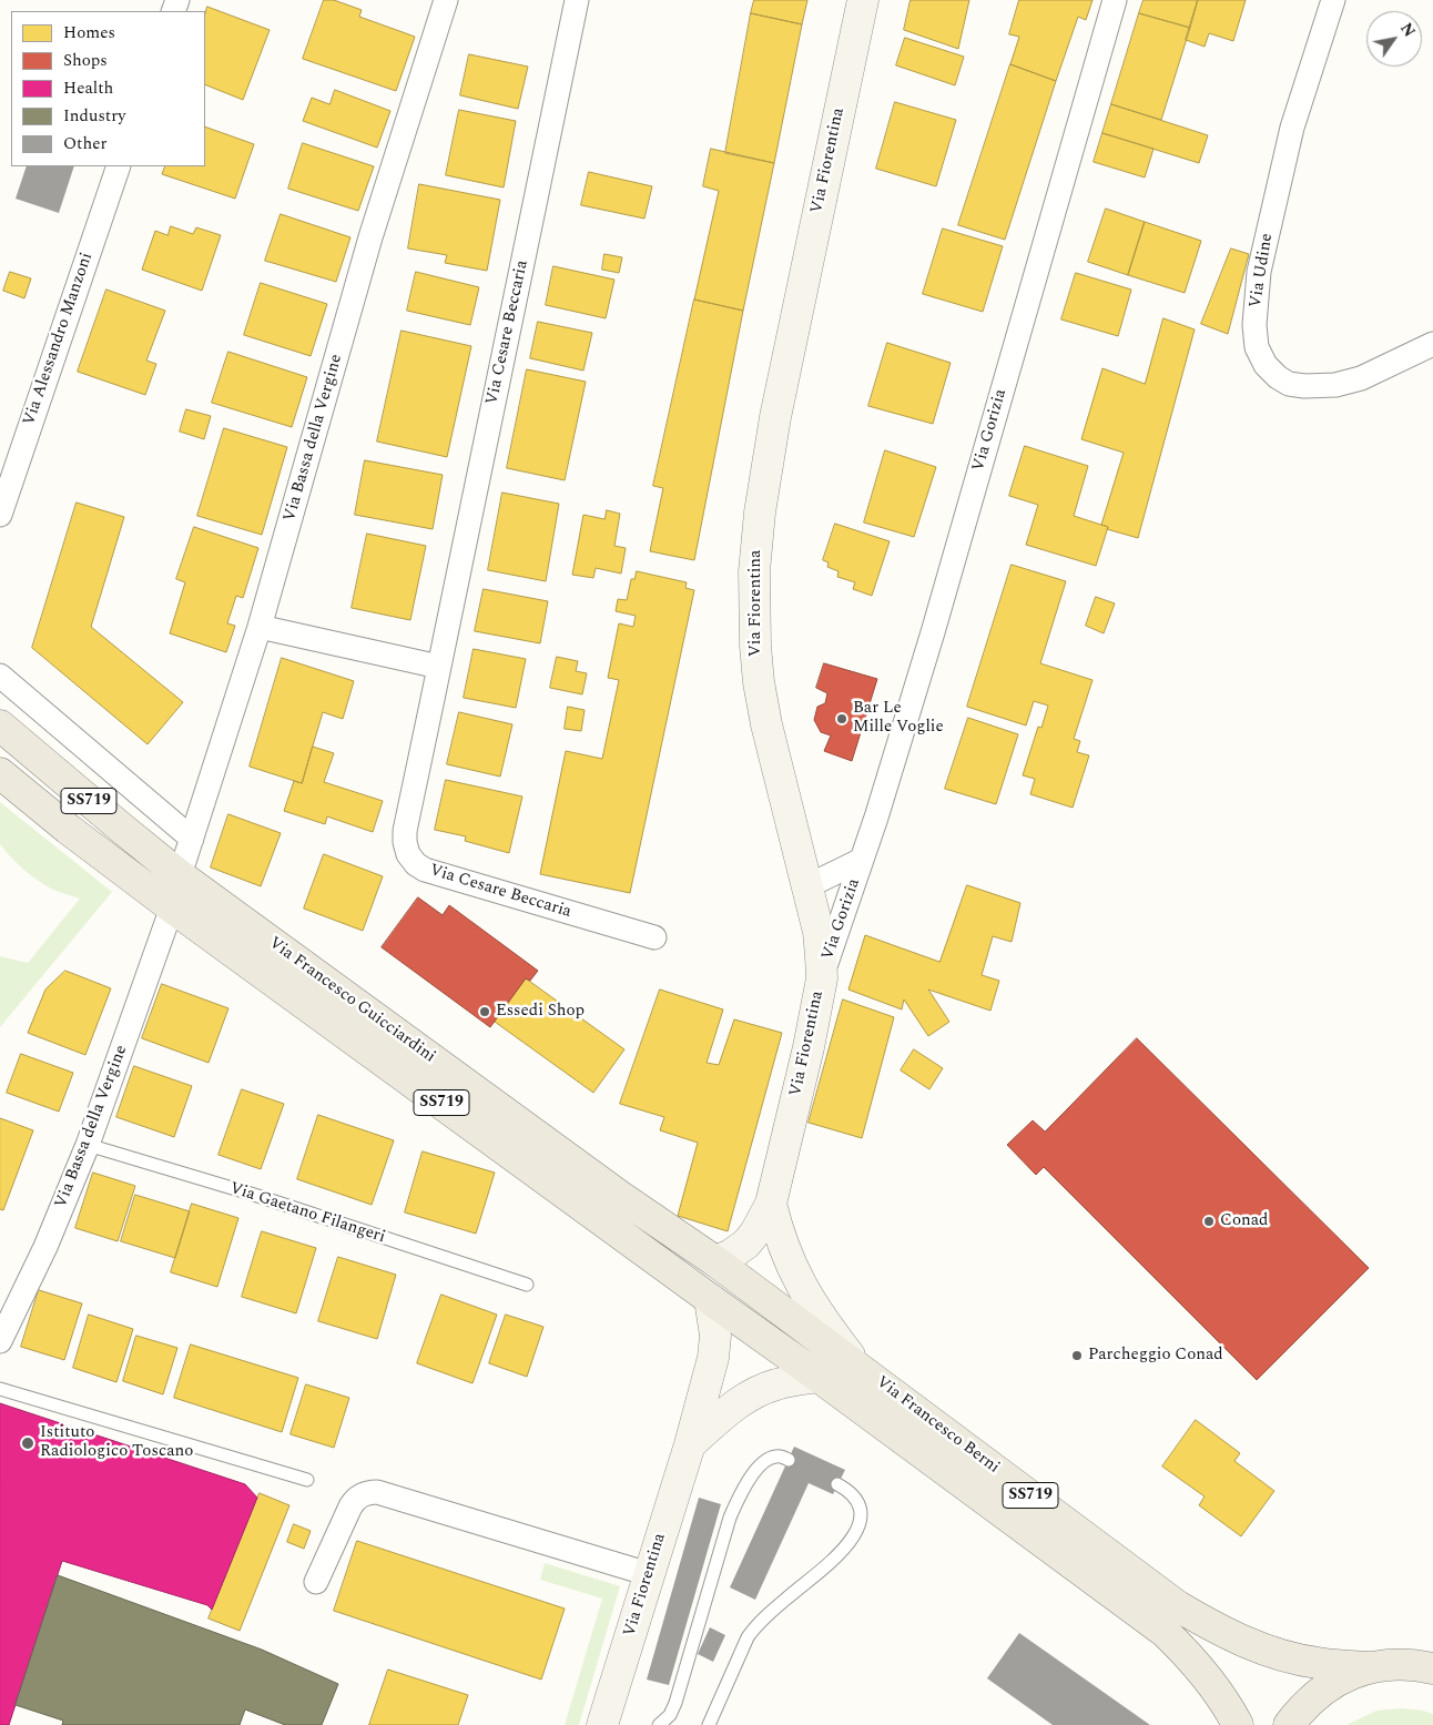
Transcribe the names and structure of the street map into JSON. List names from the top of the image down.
{
  "streets": {
    "main road": [
      "Via Fiorentina",
      "SS719",
      "Via Francesco Guicciardini",
      "Via Francesco Berni"
    ],
    "street": [
      "Via Udine",
      "Via Cesare Beccaria",
      "Via Alessandro Manzoni",
      "Via Gorizia",
      "Via Bassa della Vergine"
    ],
    "lane": ["Via Gaetano Filangeri"]
  },
  "crossings": [
    ["Via Fiorentina", "Via Gorizia"],
    ["Via Fiorentina", "Via Francesco Guicciardini"],
    ["Via Fiorentina", "Via Francesco Berni"],
    ["Via Bassa della Vergine", "Via Francesco Guicciardini"],
    ["Via Bassa della Vergine", "Via Gaetano Filangeri"],
    ["SS719", "Via Francesco Berni"],
    ["Via Francesco Guicciardini", "Via Francesco Berni"]
  ],
  "places": [
    "Bar Le Mille Voglie",
    "Essedi Shop",
    "Conad",
    "Parcheggio Conad",
    "Istituto Radiologico Toscano"
  ],
  "legend": [
    "Homes",
    "Shops",
    "Health",
    "Industry",
    "Other"
  ],
  "north": "top right"
}
